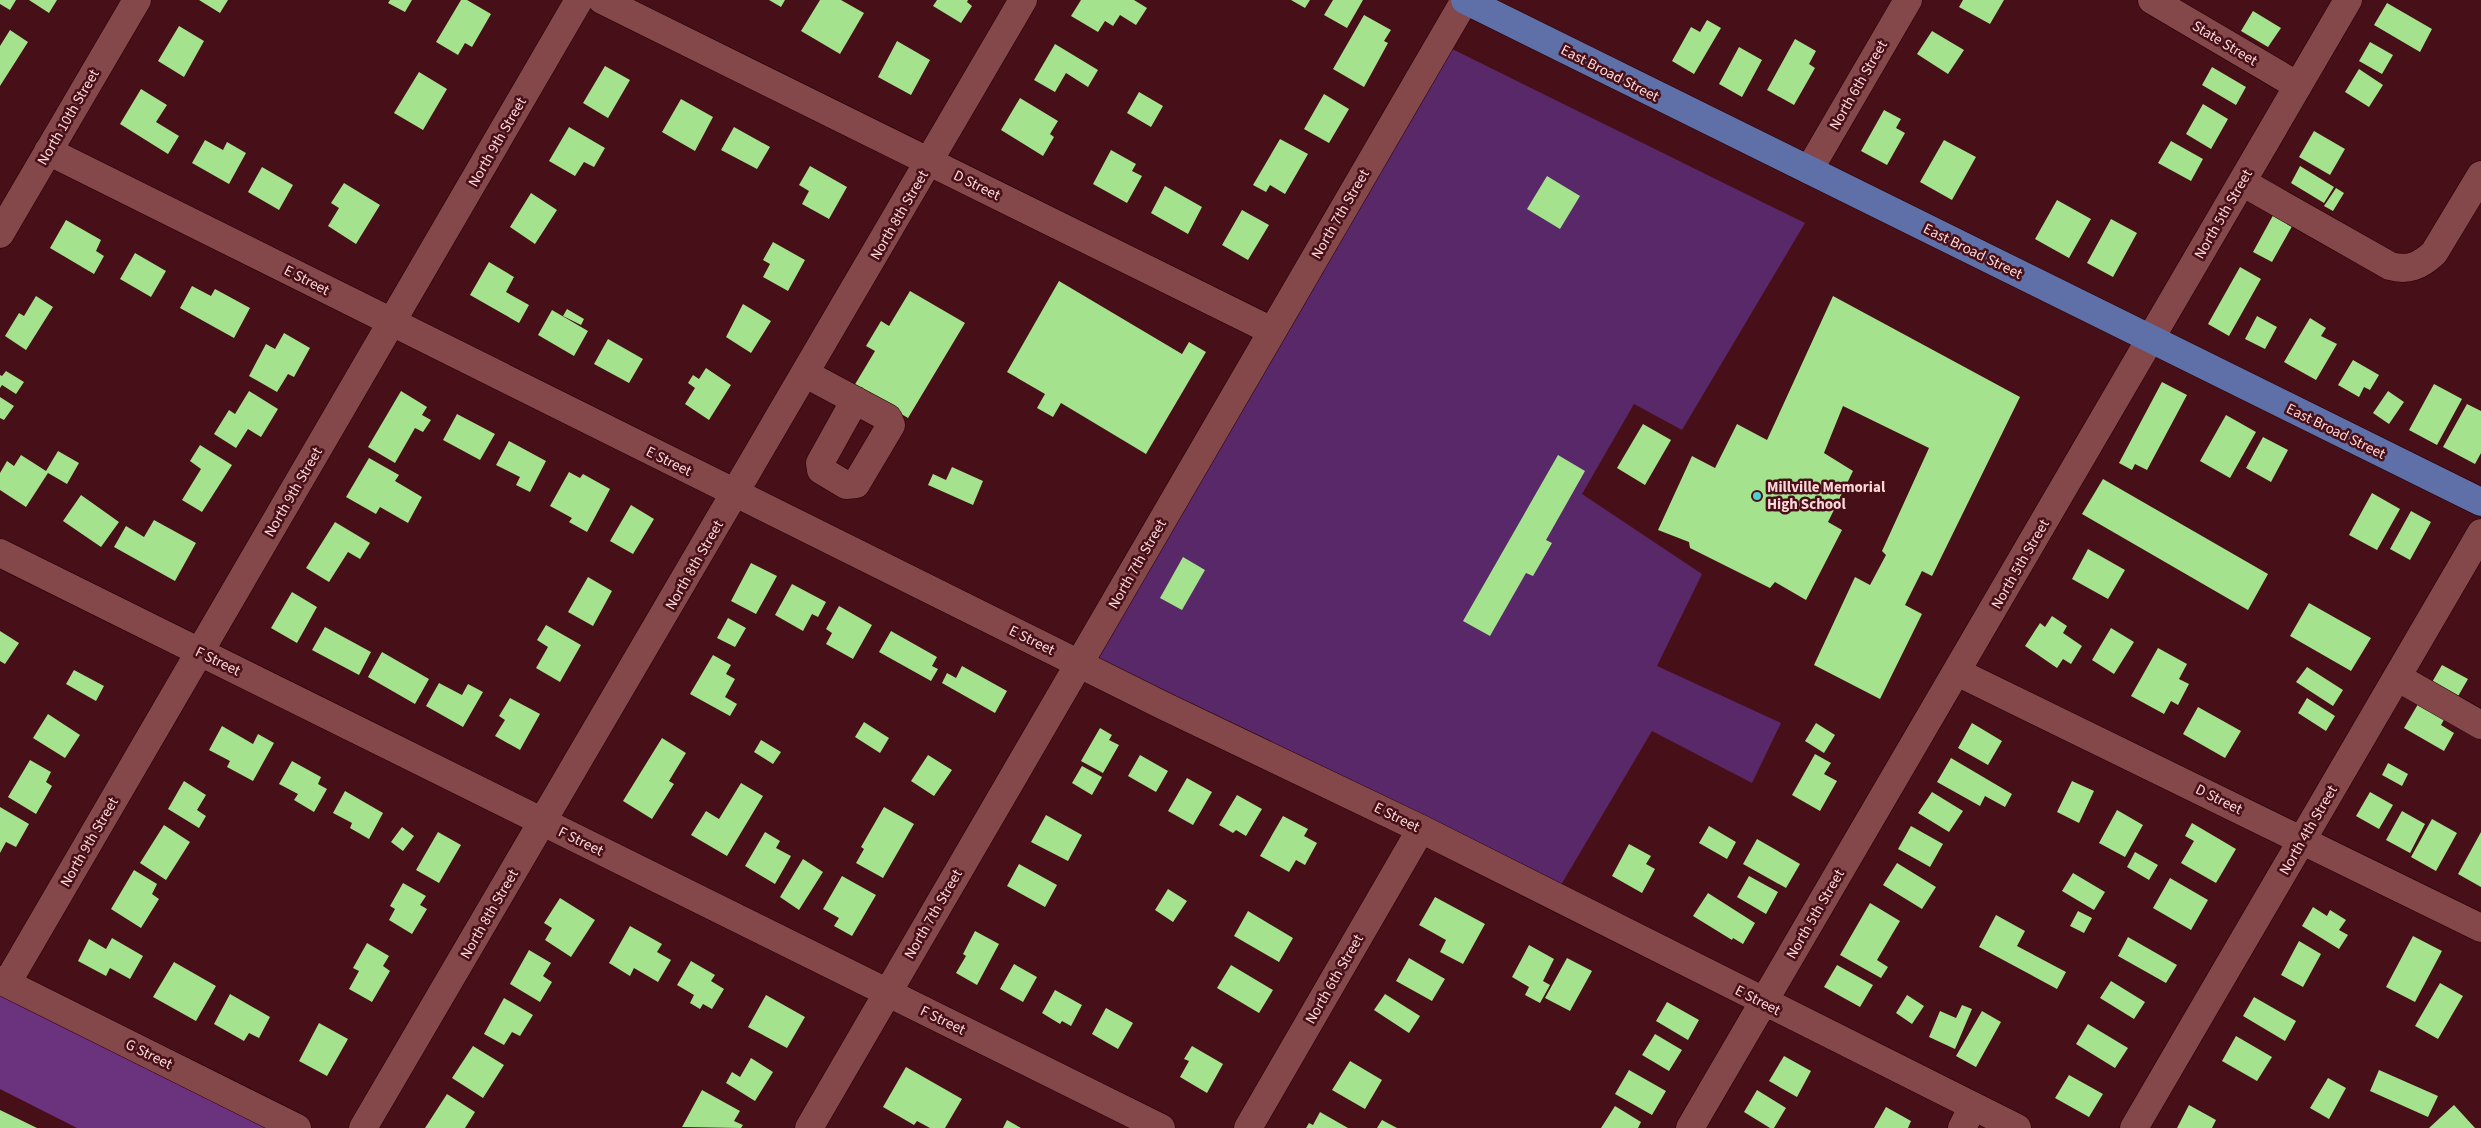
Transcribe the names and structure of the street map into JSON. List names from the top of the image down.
{
  "streets": {
    "main road": ["East Broad Street"],
    "street": [
      "State Street",
      "North 6th Street",
      "North 10th Street",
      "North 9th Street",
      "D Street",
      "North 7th Street",
      "North 5th Street",
      "North 8th Street",
      "E Street",
      "F Street",
      "North 4th Street",
      "G Street"
    ]
  },
  "crossings": [
    ["State Street", "North 5th Street"],
    ["East Broad Street", "North 6th Street"],
    ["East Broad Street", "North 7th Street"],
    ["East Broad Street", "North 5th Street"],
    ["North 6th Street", "E Street"],
    ["North 10th Street", "E Street"],
    ["North 9th Street", "E Street"],
    ["North 9th Street", "F Street"],
    ["North 9th Street", "G Street"],
    ["D Street", "North 7th Street"],
    ["D Street", "North 5th Street"],
    ["D Street", "North 8th Street"],
    ["D Street", "North 4th Street"],
    ["North 7th Street", "E Street"],
    ["North 7th Street", "F Street"],
    ["North 5th Street", "E Street"],
    ["North 8th Street", "E Street"],
    ["North 8th Street", "F Street"]
  ],
  "places": ["Millville Memorial High School"]
}
